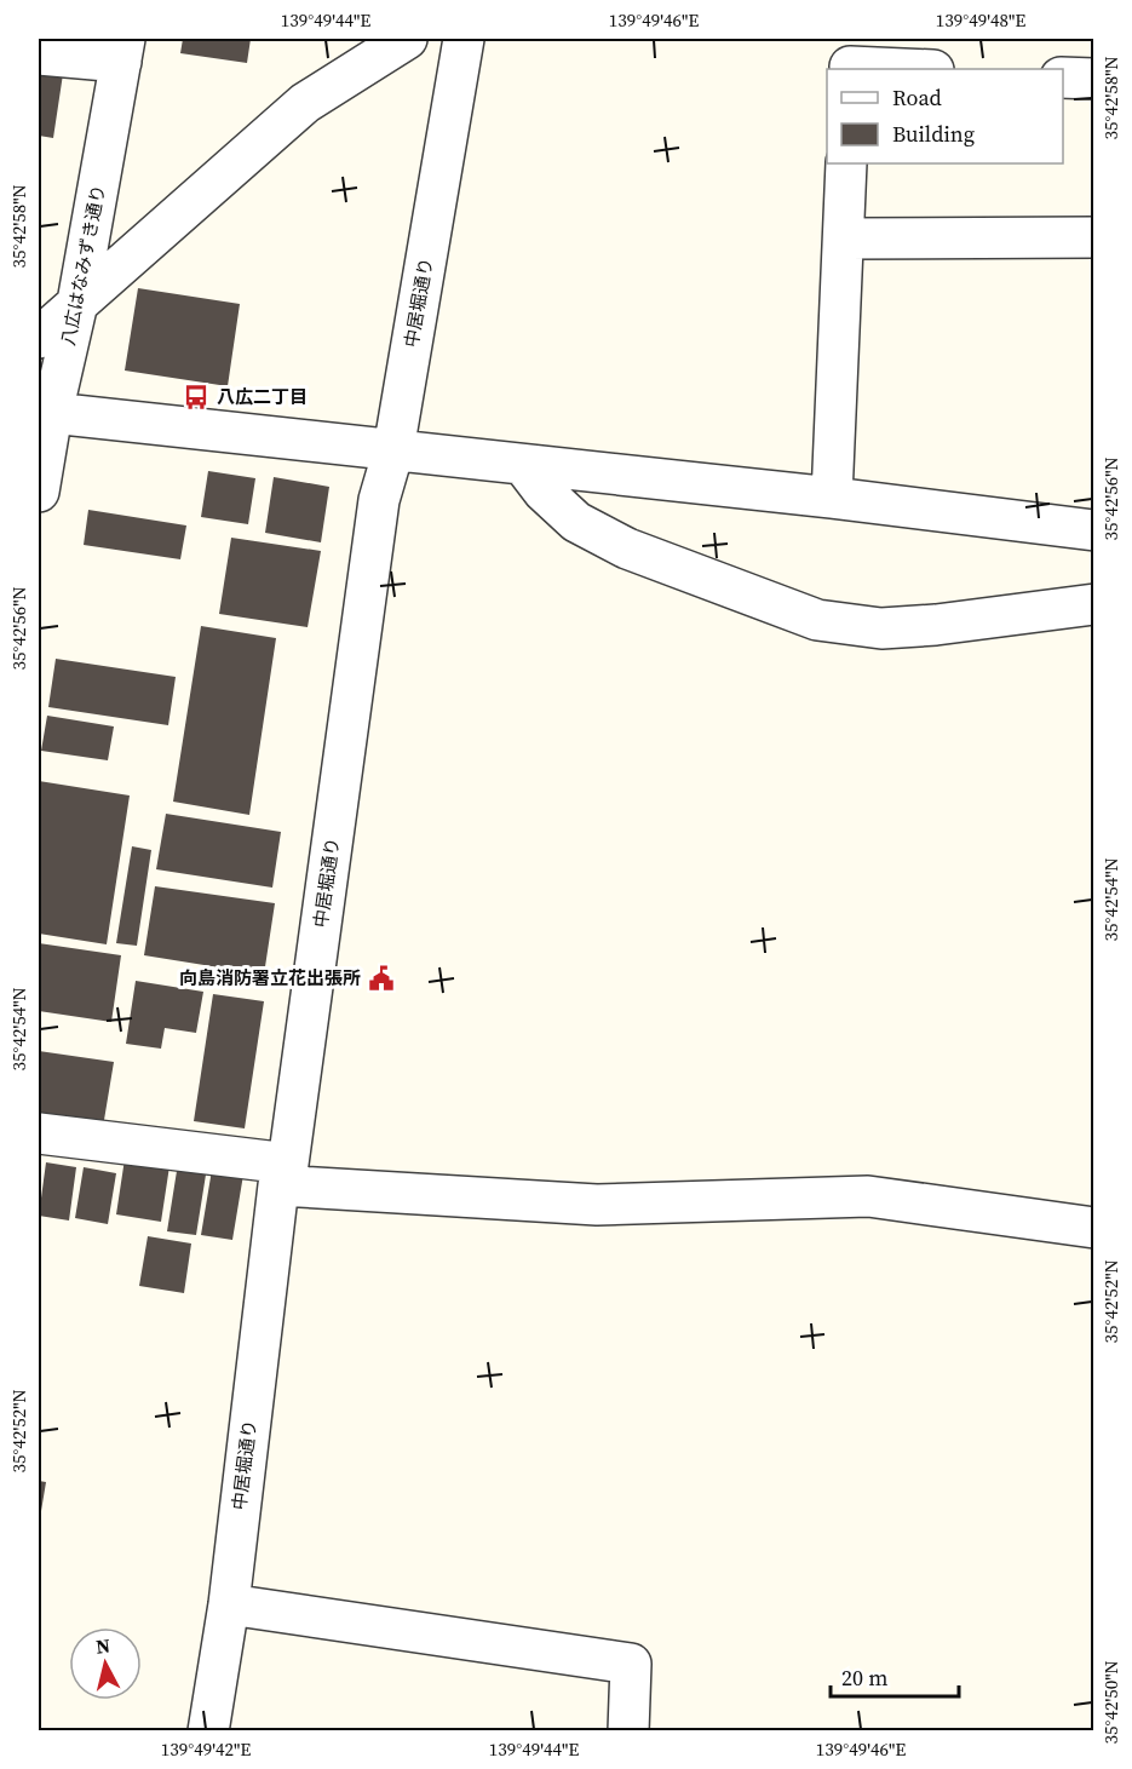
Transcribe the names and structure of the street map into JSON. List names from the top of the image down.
{
  "streets": {
    "street": ["八広はなみずき通り", "中居堀通り"]
  },
  "places": {
    "bus stop": ["八広二丁目"],
    "public building": ["向島消防署立花出張所"]
  },
  "legend": ["Road", "Building"],
  "scale_bar": "20 m",
  "north": "top",
  "coordinates": [
    "139°49'44\"E",
    "139°49'46\"E",
    "139°49'48\"E",
    "35°42'58\"N",
    "35°42'56\"N",
    "35°42'54\"N",
    "35°42'52\"N",
    "35°42'50\"N",
    "139°49'42\"E"
  ]
}
